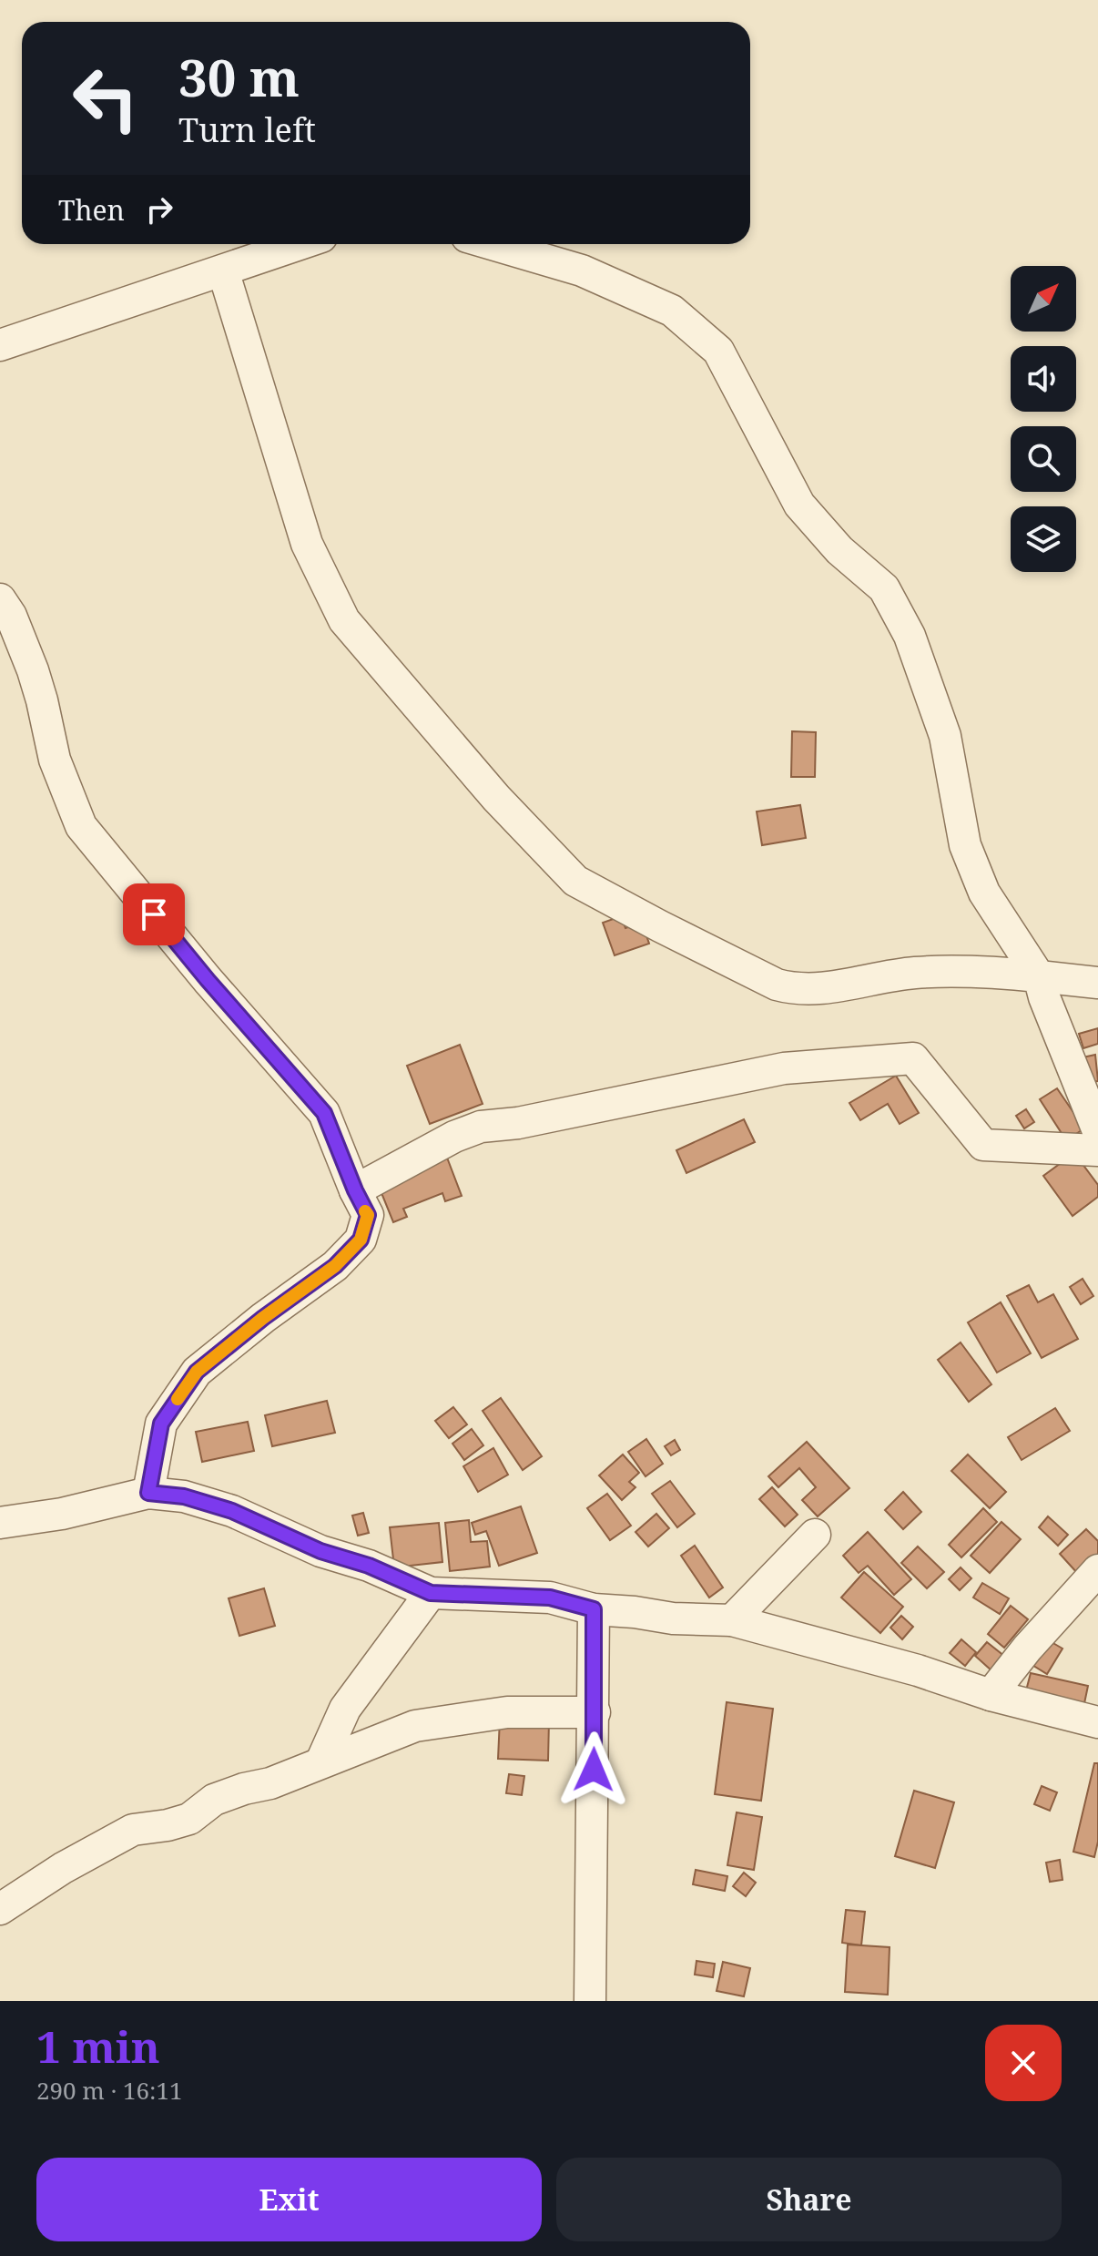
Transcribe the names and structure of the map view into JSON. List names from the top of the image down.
{
  "north": "top right",
  "page": {
    "turn": ["30 m", "Turn left"],
    "then": "Then",
    "heading": ["1 min", "290 m · 16:11"],
    "buttons": ["Exit", "Share"]
  }
}
